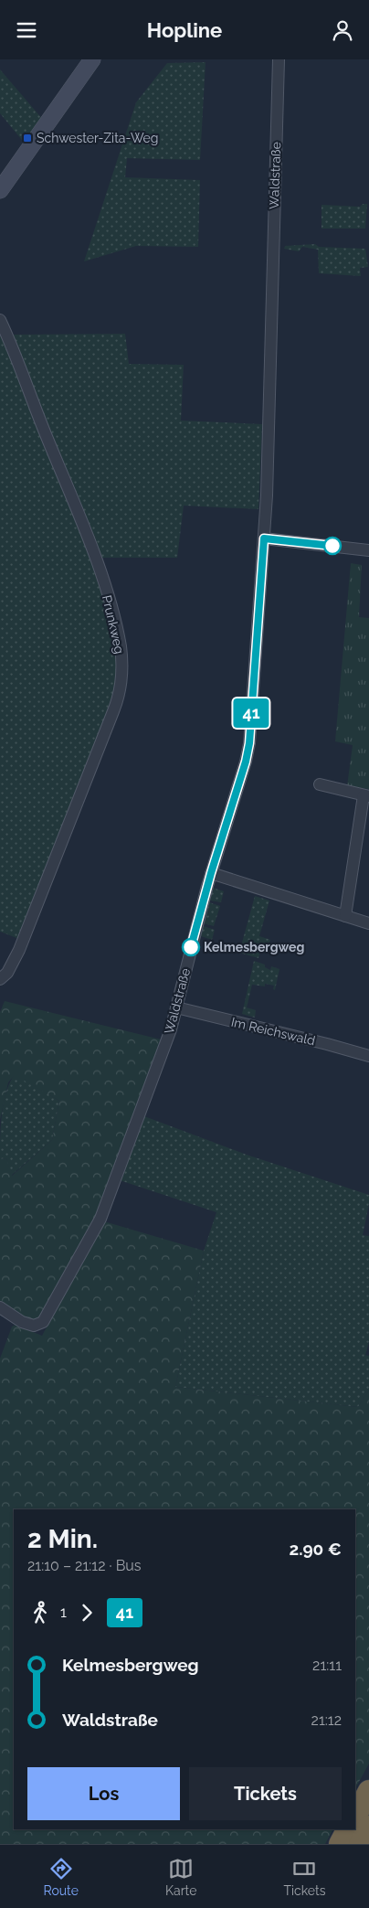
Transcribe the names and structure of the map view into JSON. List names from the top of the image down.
{
  "streets": {
    "street": ["Waldstraße", "Prunkweg", "Im Reichswald"]
  },
  "crossings": [
    ["Waldstraße", "Im Reichswald"]
  ],
  "places": {
    "transit": ["Schwester-Zita-Weg"],
    "other": ["Kelmesbergweg"]
  },
  "lines": ["bus line 41"],
  "page": {
    "header": "Hopline",
    "on_map": "41",
    "heading": ["2 Min.", "21:10 – 21:12 · Bus", "2.90 €"],
    "legs": ["1", "41"],
    "list": [
      {
        "name": "Kelmesbergweg",
        "value": "21:11"
      },
      {
        "name": "Waldstraße",
        "value": "21:12"
      }
    ],
    "buttons": ["Los", "Tickets"],
    "tabs": ["Route", "Karte", "Tickets"]
  }
}
